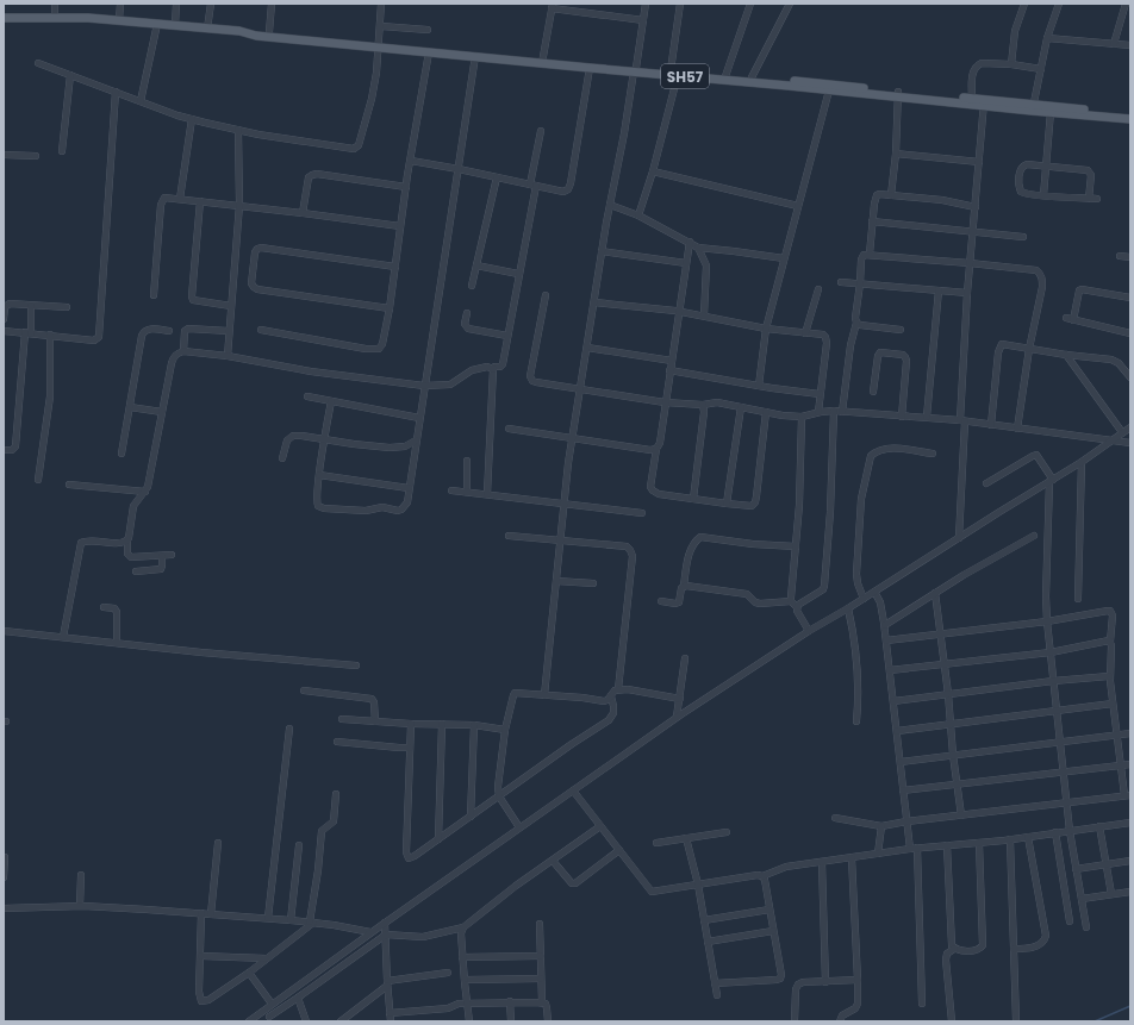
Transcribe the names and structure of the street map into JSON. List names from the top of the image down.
{
  "streets": {
    "main road": ["SH57"]
  }
}
